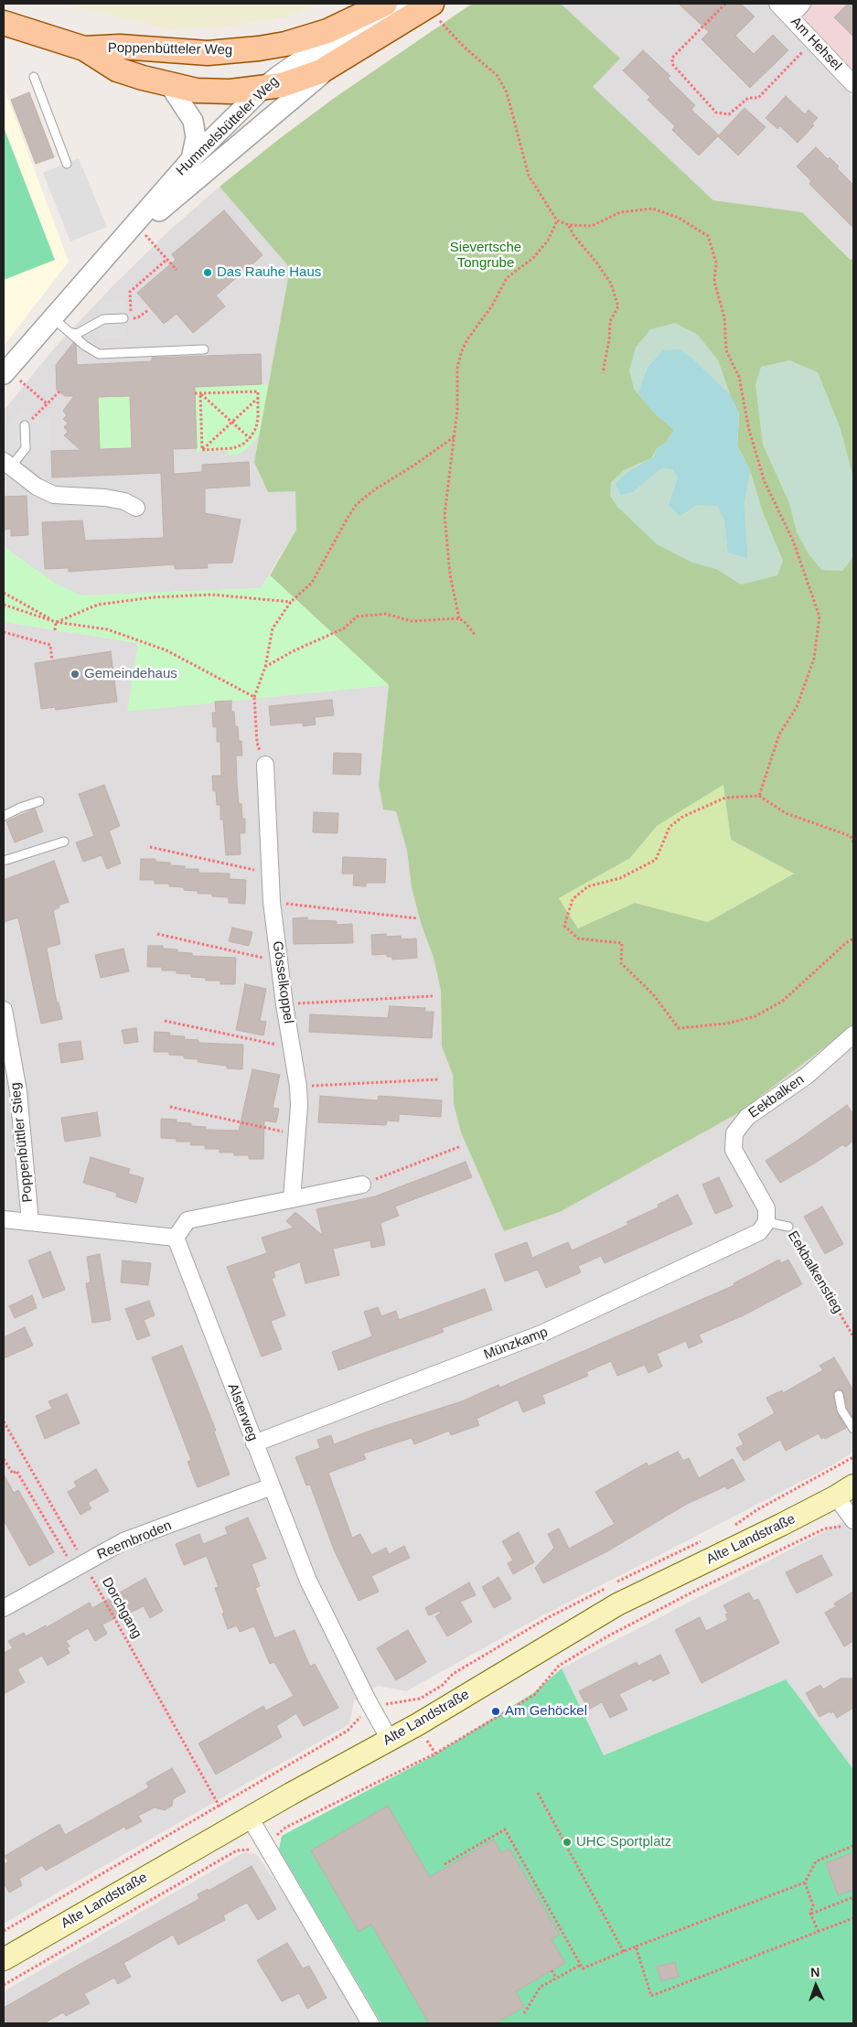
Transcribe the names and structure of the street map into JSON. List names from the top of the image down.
{
  "streets": {
    "main road": ["Poppenbütteler Weg", "Alte Landstraße"],
    "street": [
      "Am Hehsel",
      "Hummelsbütteler Weg",
      "Gösselkoppel",
      "Eekbalken",
      "Poppenbüttler Stieg",
      "Münzkamp",
      "Alsterweg",
      "Reembroden"
    ],
    "lane": ["Eekbalkenstieg"],
    "path": ["Dorchgang"]
  },
  "crossings": [
    ["Poppenbütteler Weg", "Hummelsbütteler Weg"],
    ["Eekbalken", "Eekbalkenstieg"],
    ["Eekbalken", "Münzkamp"],
    ["Eekbalkenstieg", "Münzkamp"],
    ["Münzkamp", "Alsterweg"],
    ["Alsterweg", "Alte Landstraße"],
    ["Alsterweg", "Reembroden"],
    ["Reembroden", "Dorchgang"]
  ],
  "parks": ["Sievertsche Tongrube"],
  "places": [
    "Das Rauhe Haus",
    "Gemeindehaus",
    "Am Gehöckel",
    "UHC Sportplatz"
  ],
  "north": "top"
}
